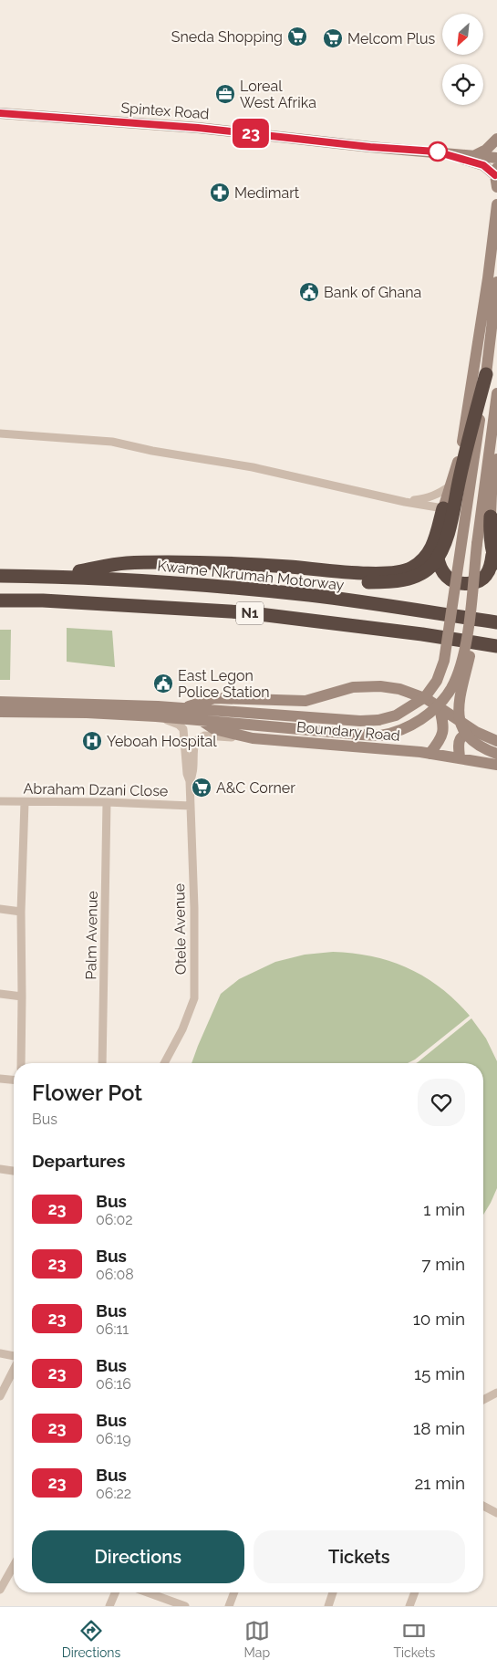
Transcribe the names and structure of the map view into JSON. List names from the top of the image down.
{
  "streets": {
    "highway": ["Kwame Nkrumah Motorway", "N1"],
    "main road": ["Spintex Road", "Boundary Road"],
    "street": ["Abraham Dzani Close", "Otele Avenue", "Palm Avenue"]
  },
  "crossings": [
    ["Boundary Road", "Otele Avenue"],
    ["Abraham Dzani Close", "Otele Avenue"],
    ["Abraham Dzani Close", "Palm Avenue"]
  ],
  "places": {
    "supermarket": ["Sneda Shopping", "Melcom Plus", "A&C Corner"],
    "office": ["Loreal West Afrika"],
    "pharmacy": ["Medimart"],
    "public building": ["Bank of Ghana", "East Legon Police Station"],
    "hospital": ["Yeboah Hospital"]
  },
  "lines": ["bus line 23"],
  "north": "bottom left",
  "page": {
    "on_map": "23",
    "heading": [
      ["Flower Pot", "Bus"],
      "Departures"
    ],
    "list": [
      {
        "mark": "23",
        "name": "Bus",
        "note": "06:02",
        "value": "1 min"
      },
      {
        "mark": "23",
        "name": "Bus",
        "note": "06:08",
        "value": "7 min"
      },
      {
        "mark": "23",
        "name": "Bus",
        "note": "06:11",
        "value": "10 min"
      },
      {
        "mark": "23",
        "name": "Bus",
        "note": "06:16",
        "value": "15 min"
      },
      {
        "mark": "23",
        "name": "Bus",
        "note": "06:19",
        "value": "18 min"
      },
      {
        "mark": "23",
        "name": "Bus",
        "note": "06:22",
        "value": "21 min"
      }
    ],
    "buttons": ["Directions", "Tickets"],
    "tabs": ["Directions", "Map", "Tickets"]
  }
}
